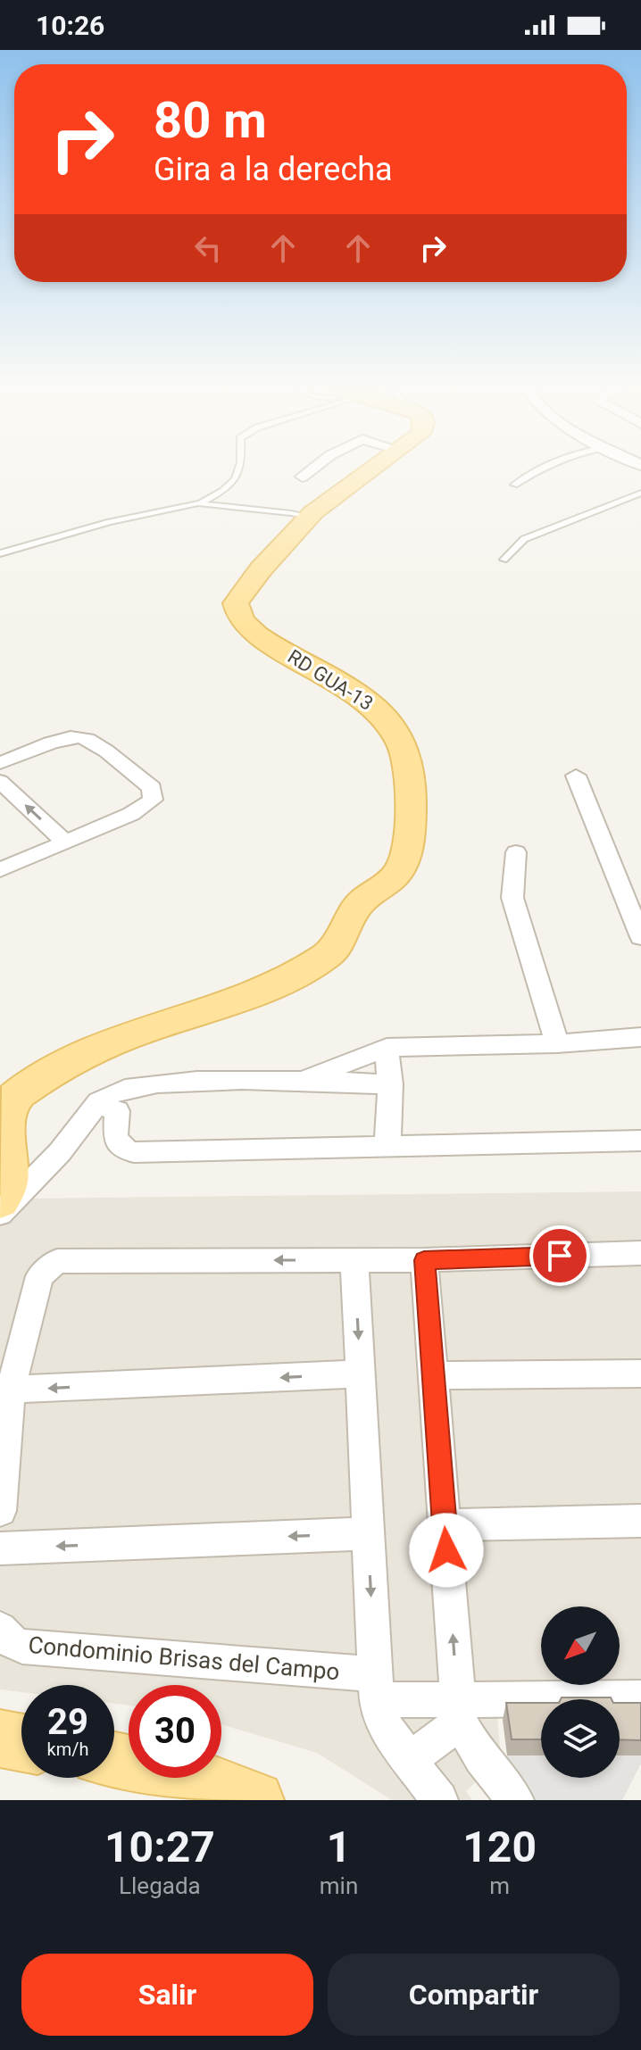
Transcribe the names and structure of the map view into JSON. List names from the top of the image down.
{
  "streets": {
    "main road": ["RD GUA-13"],
    "street": ["Condominio Brisas del Campo"]
  },
  "north": "bottom left",
  "page": {
    "status": "10:26",
    "turn": ["80 m", "Gira a la derecha"],
    "speed": "29 km/h",
    "limit": "30",
    "eta": [
      "10:27",
      "Llegada",
      "1",
      "min",
      "120",
      "m"
    ],
    "buttons": ["Salir", "Compartir"]
  }
}
